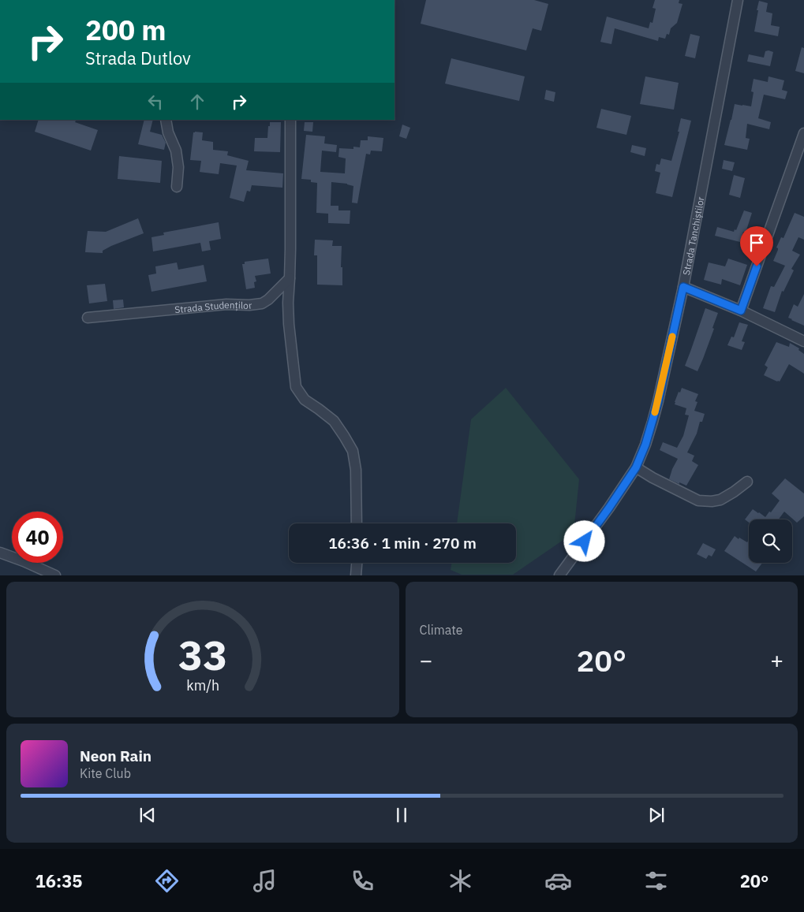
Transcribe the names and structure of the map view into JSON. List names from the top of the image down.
{
  "streets": {
    "street": ["Strada Tanchiștilor", "Strada Studenților"]
  },
  "page": {
    "turn": ["200 m", "Strada Dutlov"],
    "limit": "40",
    "trip": "16:36 · 1 min · 270 m",
    "tile": "Climate",
    "heat": ["−", "20°", "+"],
    "song": ["Neon Rain", "Kite Club"],
    "tabs": ["16:35", "20°"],
    "gauge": ["33", "km/h"]
  }
}
